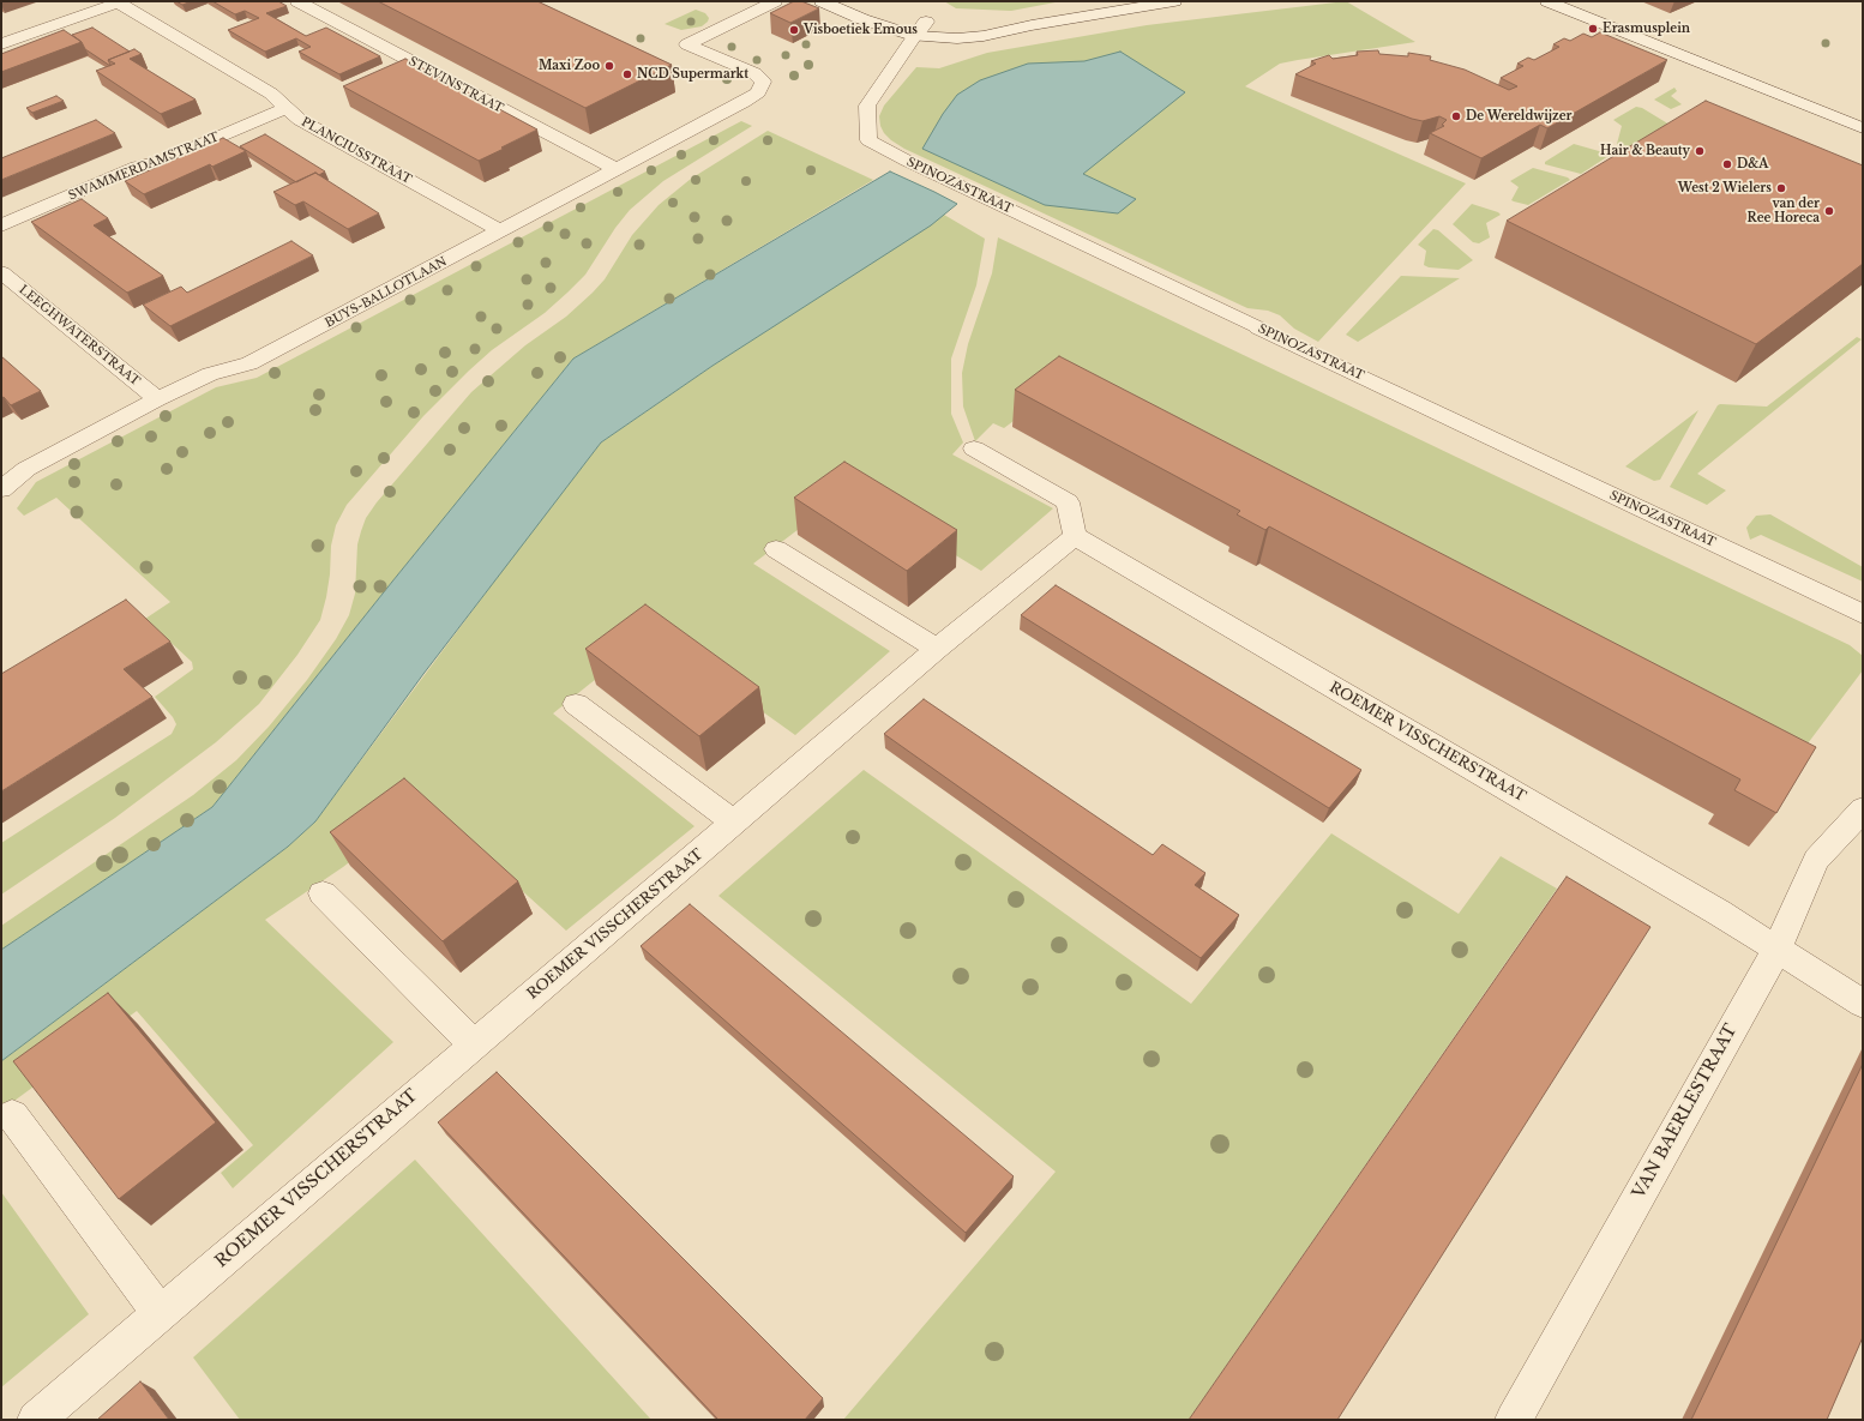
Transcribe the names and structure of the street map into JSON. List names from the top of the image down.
{
  "streets": {
    "street": [
      "STEVINSTRAAT",
      "PLANCIUSSTRAAT",
      "SWAMMERDAMSTRAAT",
      "SPINOZASTRAAT",
      "BUYS-BALLOTLAAN",
      "LEEGHWATERSTRAAT",
      "ROEMER VISSCHERSTRAAT",
      "VAN BAERLESTRAAT"
    ]
  },
  "crossings": [
    ["STEVINSTRAAT", "BUYS-BALLOTLAAN"],
    ["PLANCIUSSTRAAT", "SWAMMERDAMSTRAAT"],
    ["PLANCIUSSTRAAT", "BUYS-BALLOTLAAN"],
    ["BUYS-BALLOTLAAN", "LEEGHWATERSTRAAT"],
    ["ROEMER VISSCHERSTRAAT", "VAN BAERLESTRAAT"]
  ],
  "places": [
    "Erasmusplein",
    "Visboetiek Emous",
    "Maxi Zoo",
    "NCD Supermarkt",
    "De Wereldwijzer",
    "Hair & Beauty",
    "D&A",
    "West 2 Wielers",
    "van der Ree Horeca"
  ]
}
